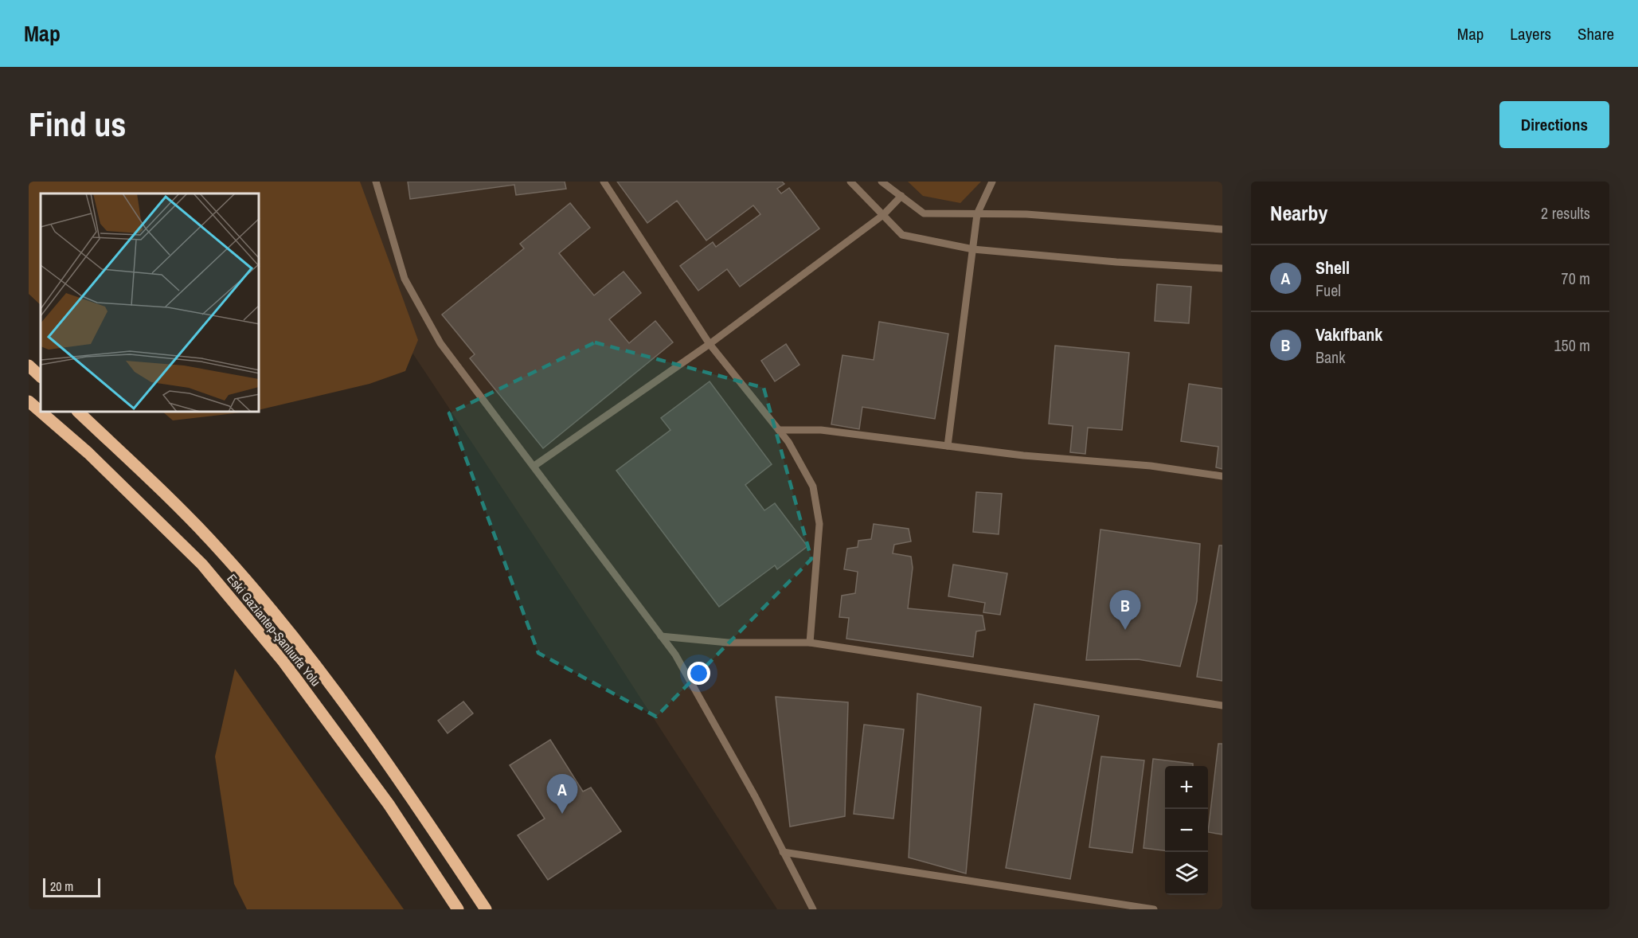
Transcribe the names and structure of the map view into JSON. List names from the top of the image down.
{
  "streets": {
    "main road": ["Eski Gaziantep-Şanlıurfa Yolu"]
  },
  "scale_bar": "20 m",
  "page": {
    "header": "Map",
    "nav": ["Map", "Layers", "Share"],
    "buttons": "Directions",
    "title": "Find us",
    "heading": ["Nearby", "2 results"],
    "list": [
      {
        "mark": "A",
        "name": "Shell",
        "note": "Fuel",
        "value": "70 m"
      },
      {
        "mark": "B",
        "name": "Vakıfbank",
        "note": "Bank",
        "value": "150 m"
      }
    ],
    "pins": ["B", "A"],
    "map_buttons": ["+", "−"],
    "scale": "20 m"
  }
}
